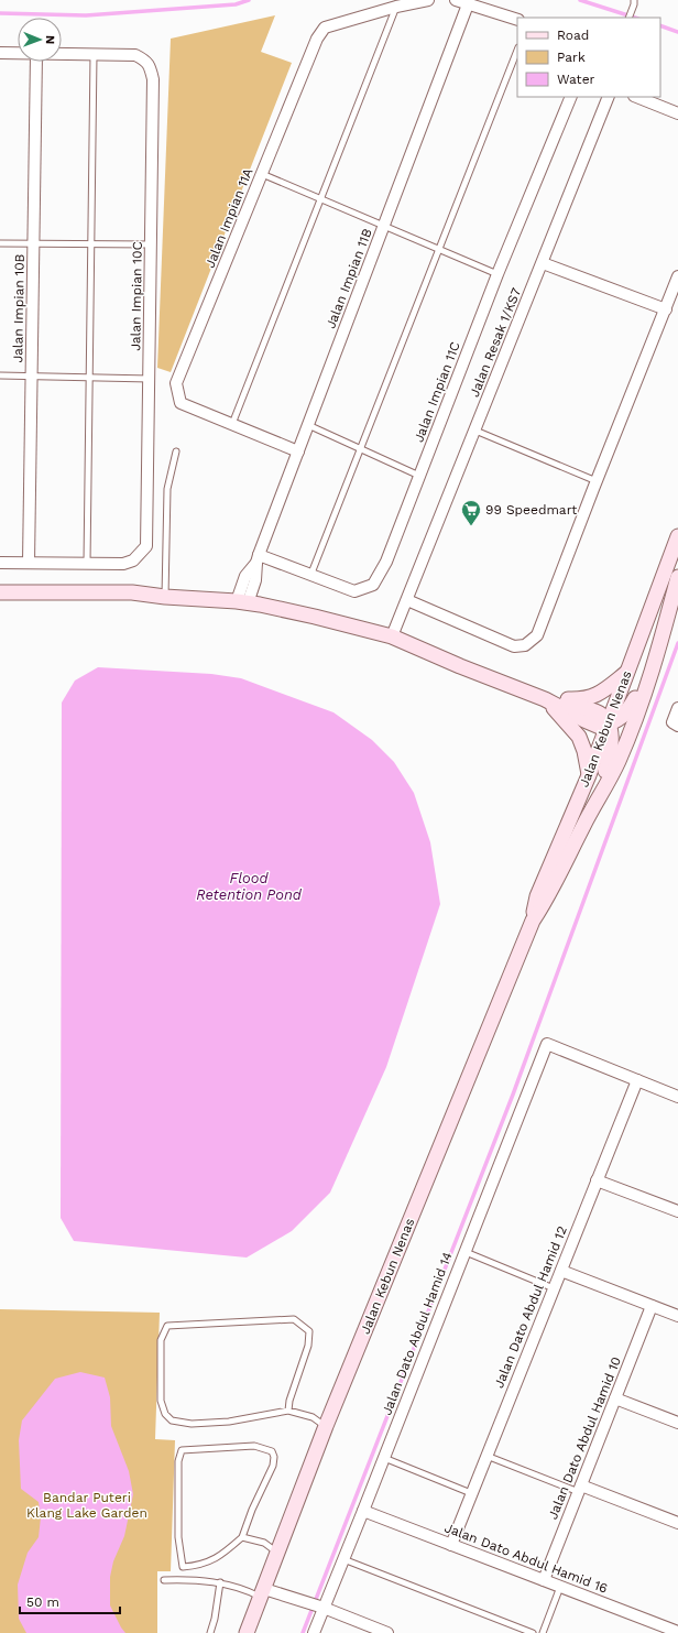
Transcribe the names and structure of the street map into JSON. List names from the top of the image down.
{
  "streets": {
    "street": [
      "Jalan Impian 11A",
      "Jalan Impian 11B",
      "Jalan Impian 10C",
      "Jalan Impian 10B",
      "Jalan Resak 1/KS7",
      "Jalan Impian 11C",
      "Jalan Kebun Nenas",
      "Jalan Dato Abdul Hamid 12",
      "Jalan Dato Abdul Hamid 14",
      "Jalan Dato Abdul Hamid 10",
      "Jalan Dato Abdul Hamid 16"
    ]
  },
  "crossings": [
    ["Jalan Impian 11A", "Jalan Impian 11B"],
    ["Jalan Impian 11B", "Jalan Impian 11C"],
    ["Jalan Dato Abdul Hamid 12", "Jalan Dato Abdul Hamid 14"],
    ["Jalan Dato Abdul Hamid 12", "Jalan Dato Abdul Hamid 16"],
    ["Jalan Dato Abdul Hamid 14", "Jalan Dato Abdul Hamid 16"],
    ["Jalan Dato Abdul Hamid 10", "Jalan Dato Abdul Hamid 16"]
  ],
  "water": ["Flood Retention Pond"],
  "parks": ["Bandar Puteri Klang Lake Garden"],
  "places": {
    "supermarket": ["99 Speedmart"]
  },
  "legend": ["Road", "Park", "Water"],
  "scale_bar": "50 m",
  "north": "right"
}
